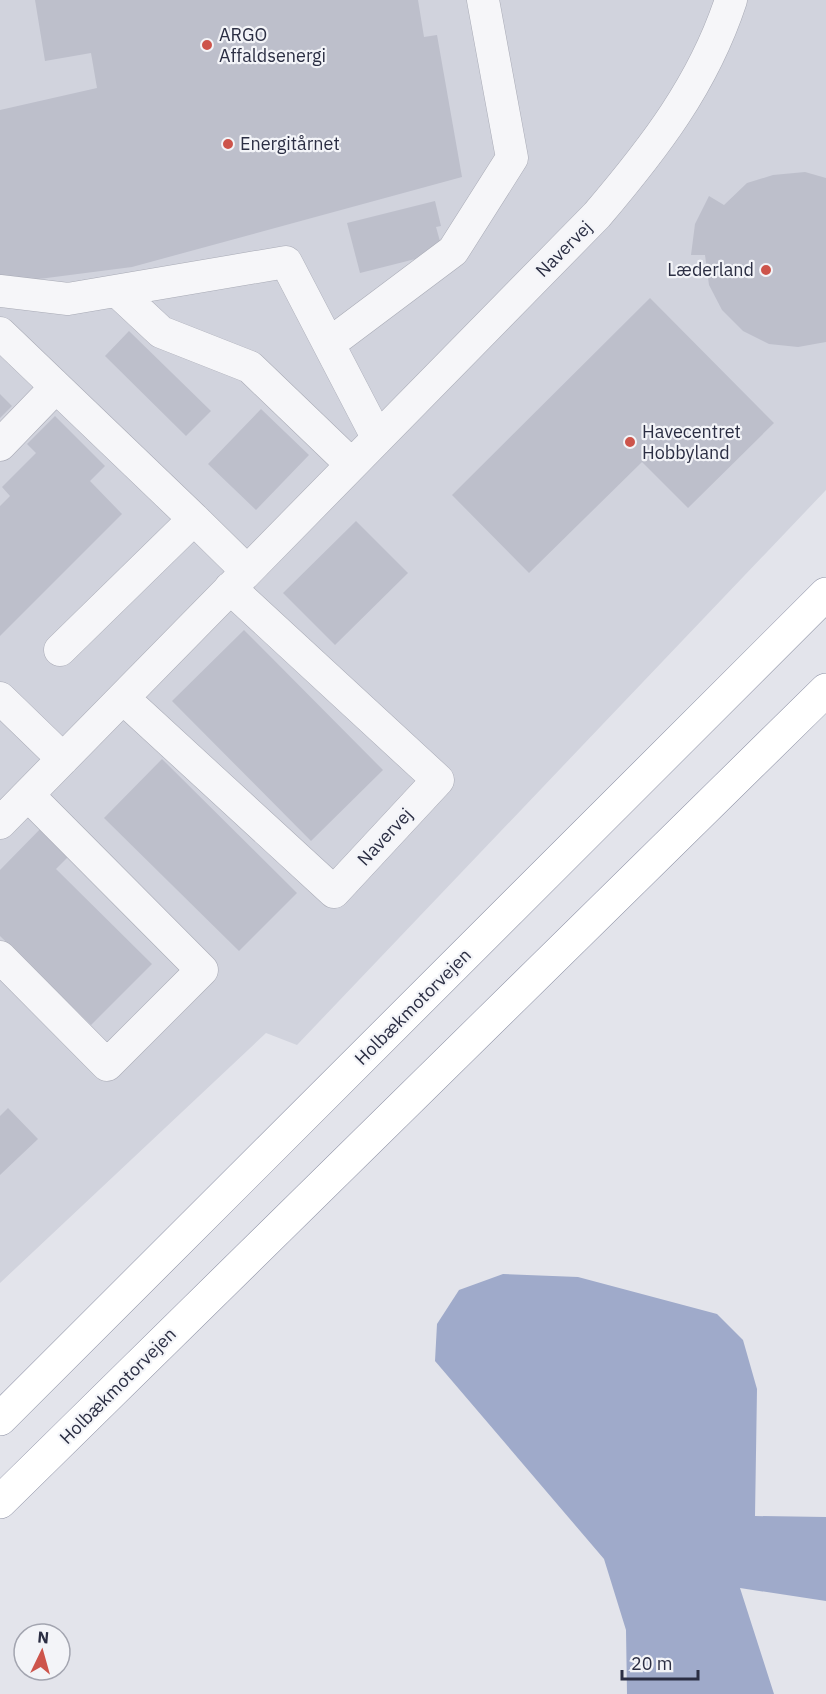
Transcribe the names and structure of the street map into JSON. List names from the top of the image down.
{
  "streets": {
    "highway": ["Holbækmotorvejen"],
    "street": ["Navervej"]
  },
  "places": [
    "ARGO Affaldsenergi",
    "Energitårnet",
    "Læderland",
    "Havecentret Hobbyland"
  ],
  "scale_bar": "20 m",
  "north": "top"
}
